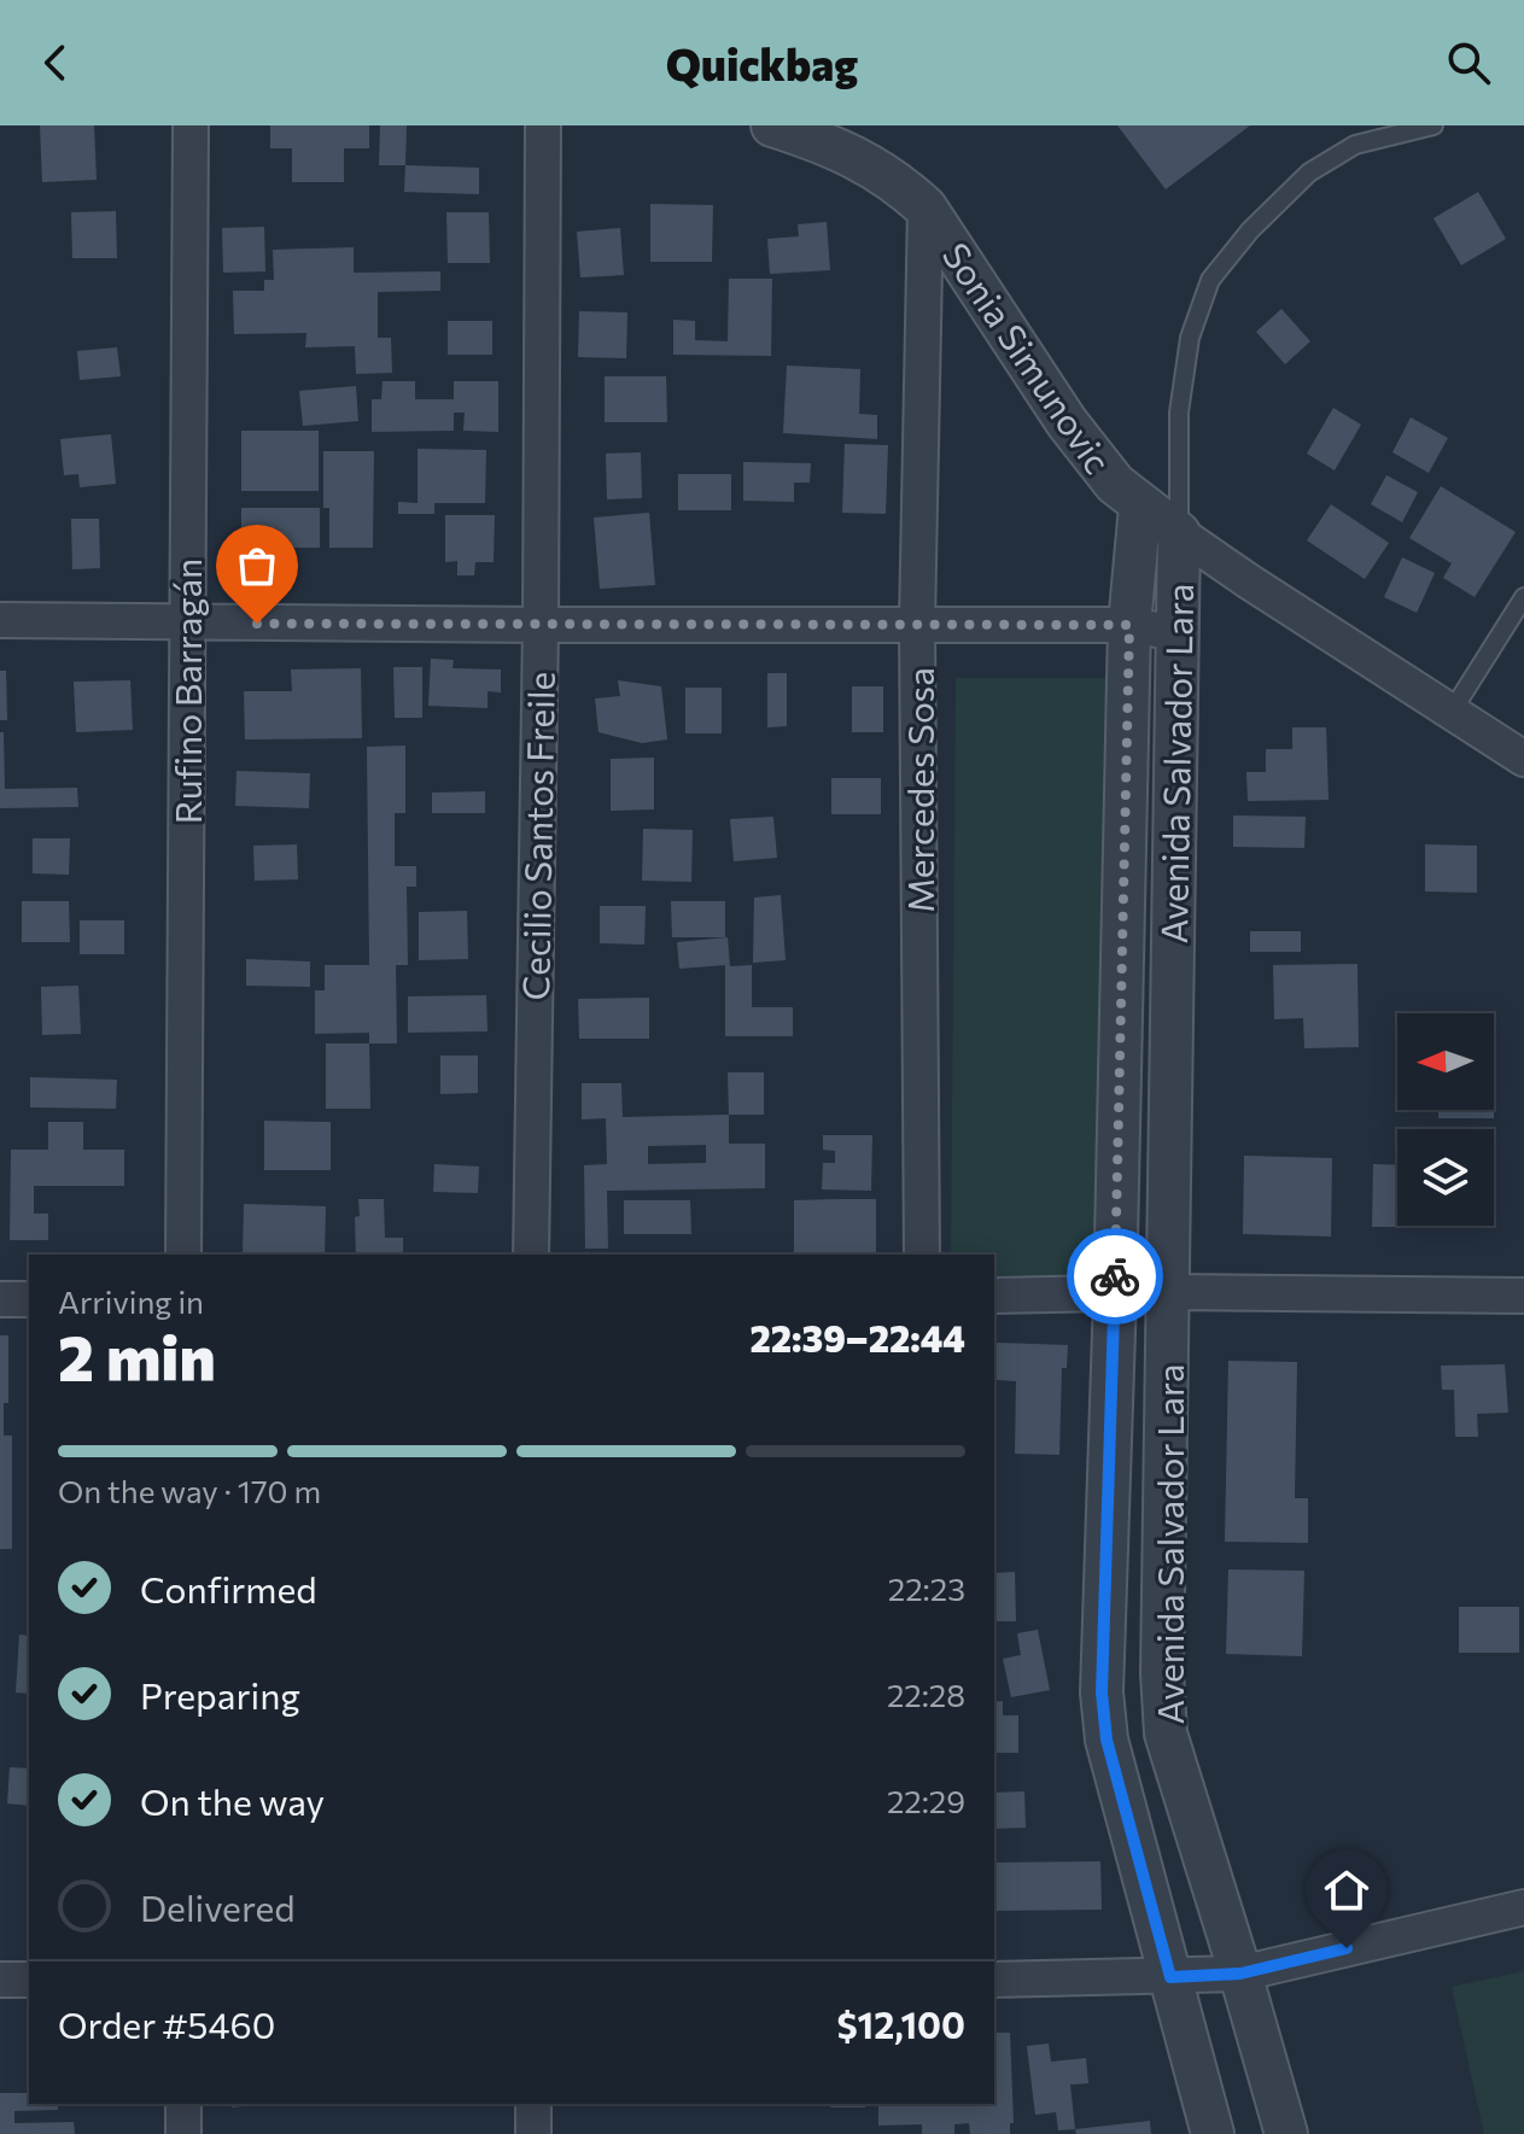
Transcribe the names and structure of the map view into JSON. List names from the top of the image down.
{
  "streets": {
    "street": [
      "Sonia Simunovic",
      "Rufino Barragán",
      "Avenida Salvador Lara",
      "Mercedes Sosa",
      "Cecilio Santos Freile"
    ]
  },
  "crossings": [
    ["Sonia Simunovic", "Avenida Salvador Lara"],
    ["Sonia Simunovic", "Mercedes Sosa"]
  ],
  "north": "left",
  "page": {
    "header": "Quickbag",
    "heading": ["2 min", "Arriving in", "22:39–22:44"],
    "panel": ["Order #5460", "$12,100"],
    "bar": "On the way · 170 m",
    "list": [
      ["Confirmed", "22:23"],
      ["Preparing", "22:28"],
      ["On the way", "22:29"],
      "Delivered"
    ]
  }
}
